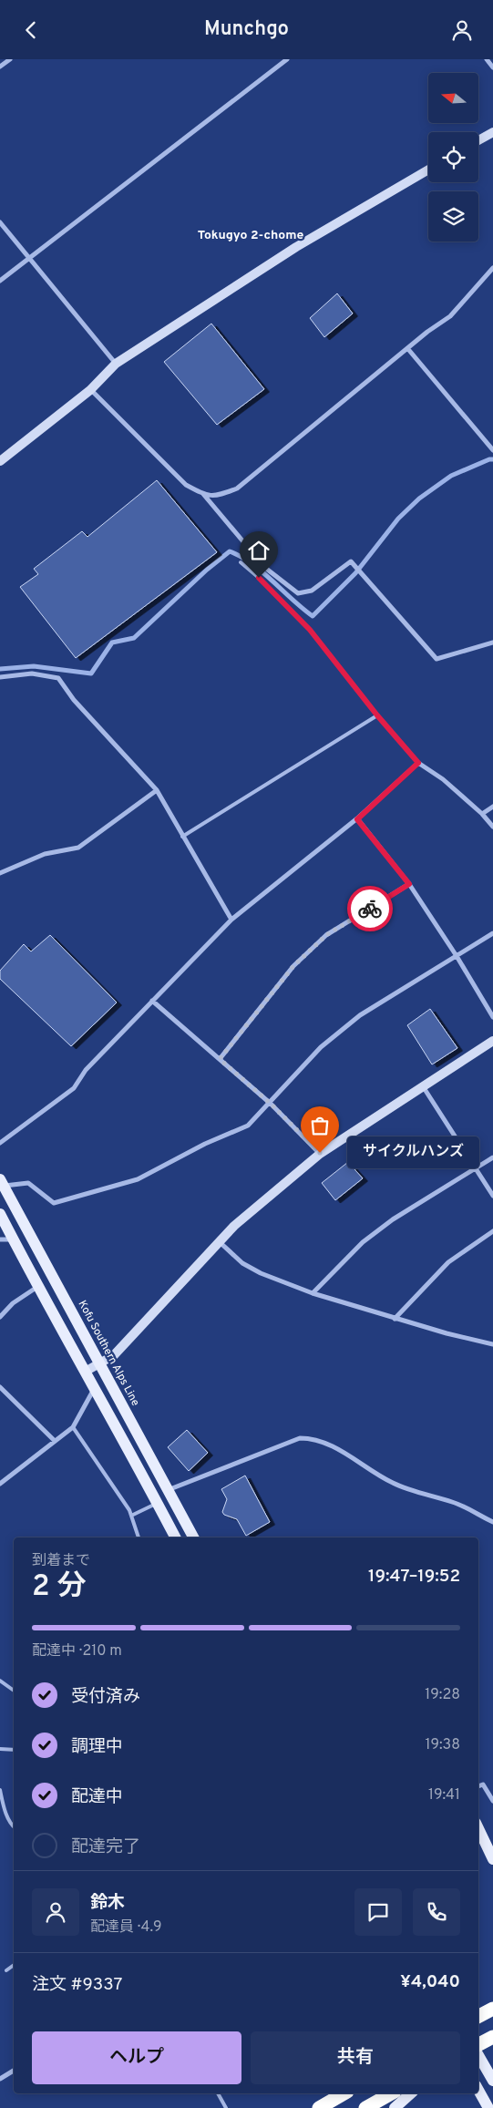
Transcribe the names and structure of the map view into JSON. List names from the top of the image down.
{
  "streets": {
    "main road": ["Kofu Southern Alps Line"]
  },
  "districts": ["Tokugyo 2-chome"],
  "places": ["サイクルハンズ"],
  "north": "left",
  "page": {
    "header": "Munchgo",
    "bubble": "サイクルハンズ",
    "heading": ["2 分", "到着まで", "19:47–19:52"],
    "panel": [
      "鈴木",
      "配達員 · 4.9",
      "注文 #9337",
      "¥4,040"
    ],
    "bar": "配達中 · 210 m",
    "list": [
      ["受付済み", "19:28"],
      ["調理中", "19:38"],
      ["配達中", "19:41"],
      "配達完了"
    ],
    "buttons": ["ヘルプ", "共有"]
  }
}
